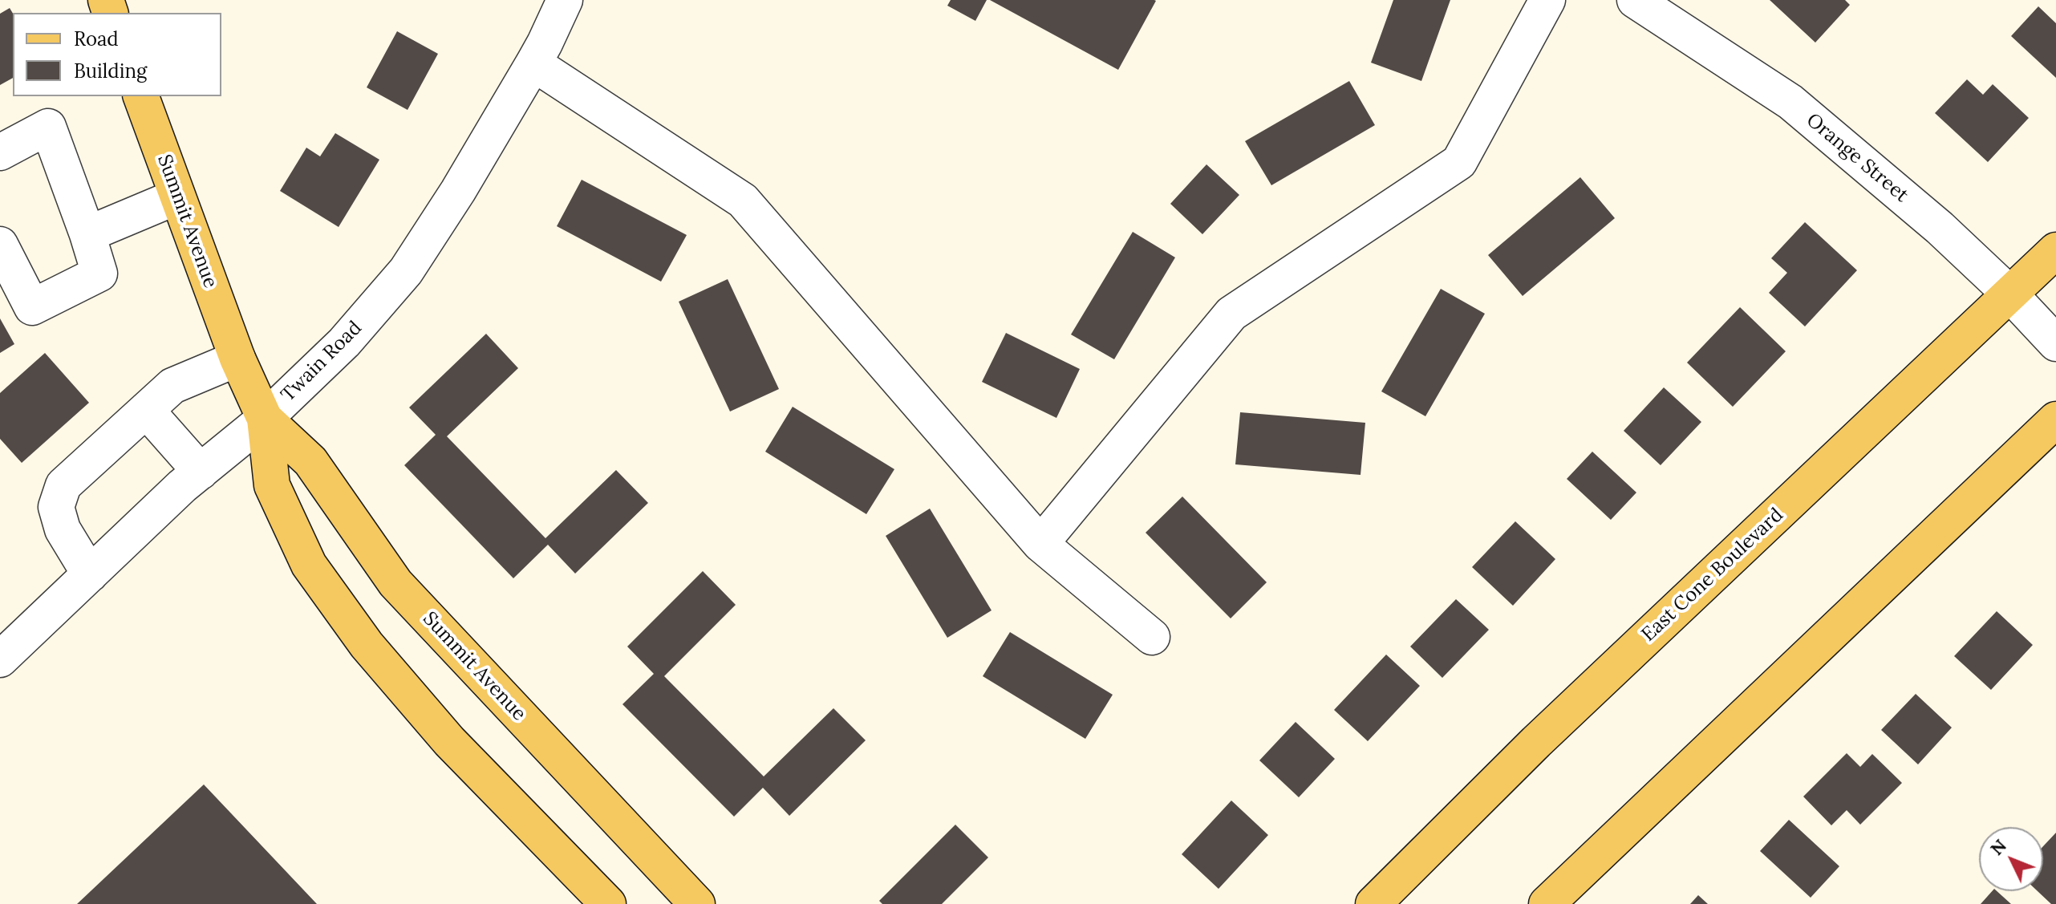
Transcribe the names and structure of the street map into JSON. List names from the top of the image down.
{
  "streets": {
    "main road": ["Summit Avenue", "East Cone Boulevard"],
    "street": ["Orange Street", "Twain Road"]
  },
  "crossings": [
    ["Orange Street", "East Cone Boulevard"],
    ["Summit Avenue", "Twain Road"]
  ],
  "legend": ["Road", "Building"],
  "north": "top left"
}
